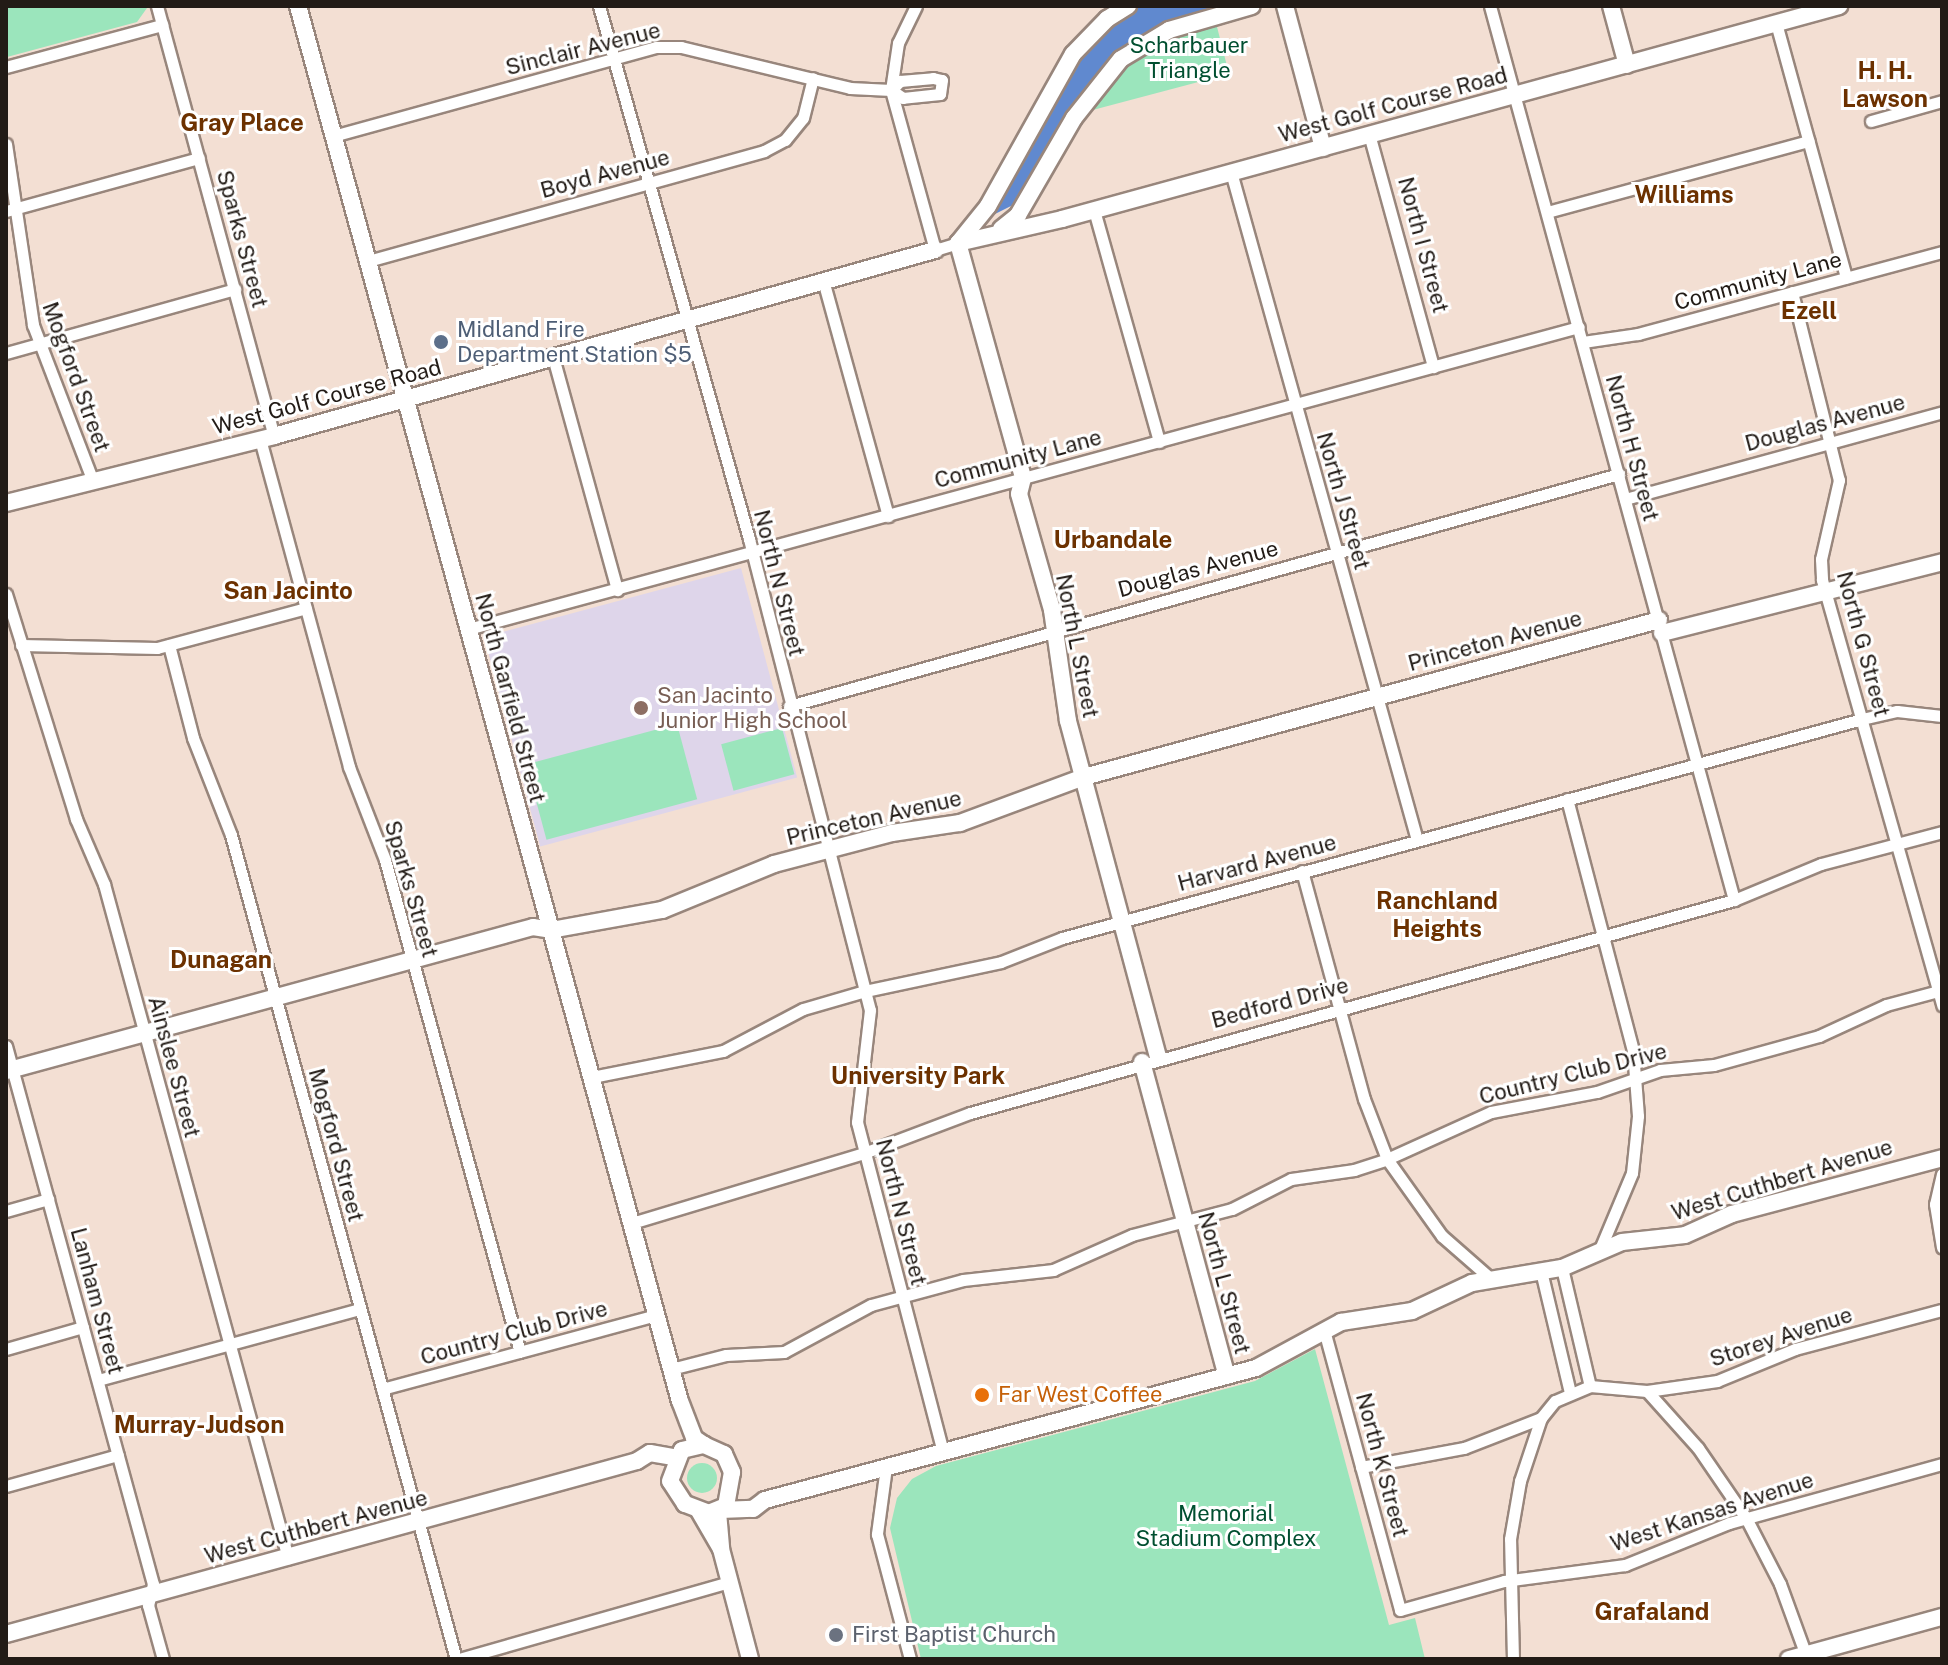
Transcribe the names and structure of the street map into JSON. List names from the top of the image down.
{
  "streets": {
    "street": [
      "Sinclair Avenue",
      "West Golf Course Road",
      "Boyd Avenue",
      "Sparks Street",
      "North I Street",
      "Community Lane",
      "Mogford Street",
      "Douglas Avenue",
      "North H Street",
      "North J Street",
      "North N Street",
      "Princeton Avenue",
      "North G Street",
      "North L Street",
      "North Garfield Street",
      "Harvard Avenue",
      "Bedford Drive",
      "Ainslee Street",
      "Country Club Drive",
      "West Cuthbert Avenue",
      "Lanham Street",
      "Storey Avenue",
      "North K Street",
      "West Kansas Avenue"
    ]
  },
  "crossings": [
    ["Sinclair Avenue", "Boyd Avenue"],
    ["Sinclair Avenue", "North N Street"],
    ["Sinclair Avenue", "North Garfield Street"],
    ["West Golf Course Road", "Sparks Street"],
    ["West Golf Course Road", "North I Street"],
    ["West Golf Course Road", "Mogford Street"],
    ["West Golf Course Road", "North H Street"],
    ["West Golf Course Road", "North J Street"],
    ["West Golf Course Road", "North N Street"],
    ["West Golf Course Road", "North L Street"],
    ["West Golf Course Road", "North Garfield Street"],
    ["Boyd Avenue", "North N Street"],
    ["Boyd Avenue", "North Garfield Street"],
    ["Sparks Street", "Princeton Avenue"],
    ["Sparks Street", "Country Club Drive"],
    ["North I Street", "Community Lane"],
    ["Community Lane", "North H Street"],
    ["Community Lane", "North J Street"],
    ["Community Lane", "North N Street"],
    ["Community Lane", "North G Street"],
    ["Community Lane", "North L Street"],
    ["Community Lane", "North Garfield Street"],
    ["Mogford Street", "Princeton Avenue"],
    ["Mogford Street", "Country Club Drive"],
    ["Mogford Street", "West Cuthbert Avenue"],
    ["Douglas Avenue", "North H Street"],
    ["Douglas Avenue", "North J Street"],
    ["Douglas Avenue", "North N Street"],
    ["Douglas Avenue", "North G Street"],
    ["Douglas Avenue", "North L Street"],
    ["North H Street", "Princeton Avenue"],
    ["North H Street", "Harvard Avenue"],
    ["North H Street", "Bedford Drive"],
    ["North J Street", "Princeton Avenue"],
    ["North J Street", "Harvard Avenue"],
    ["North N Street", "Princeton Avenue"],
    ["North N Street", "Harvard Avenue"],
    ["North N Street", "Bedford Drive"],
    ["North N Street", "Country Club Drive"],
    ["North N Street", "West Cuthbert Avenue"],
    ["Princeton Avenue", "North G Street"],
    ["Princeton Avenue", "North L Street"],
    ["Princeton Avenue", "North Garfield Street"],
    ["Princeton Avenue", "Ainslee Street"],
    ["Princeton Avenue", "Lanham Street"],
    ["North G Street", "Harvard Avenue"],
    ["North G Street", "Bedford Drive"],
    ["North G Street", "Country Club Drive"],
    ["North L Street", "Harvard Avenue"],
    ["North L Street", "Bedford Drive"],
    ["North L Street", "Country Club Drive"],
    ["North L Street", "West Cuthbert Avenue"],
    ["North Garfield Street", "Harvard Avenue"],
    ["North Garfield Street", "Bedford Drive"],
    ["North Garfield Street", "Country Club Drive"],
    ["Ainslee Street", "West Cuthbert Avenue"],
    ["West Cuthbert Avenue", "Lanham Street"],
    ["West Cuthbert Avenue", "North K Street"],
    ["Storey Avenue", "North K Street"],
    ["North K Street", "West Kansas Avenue"]
  ],
  "districts": [
    "H. H. Lawson",
    "Gray Place",
    "Williams",
    "Ezell",
    "Urbandale",
    "San Jacinto",
    "Ranchland Heights",
    "Dunagan",
    "University Park",
    "Murray-Judson",
    "Grafaland"
  ],
  "parks": ["Scharbauer Triangle", "Memorial Stadium Complex"],
  "places": [
    "Midland Fire Department Station $5",
    "San Jacinto Junior High School",
    "Far West Coffee",
    "First Baptist Church"
  ]
}
